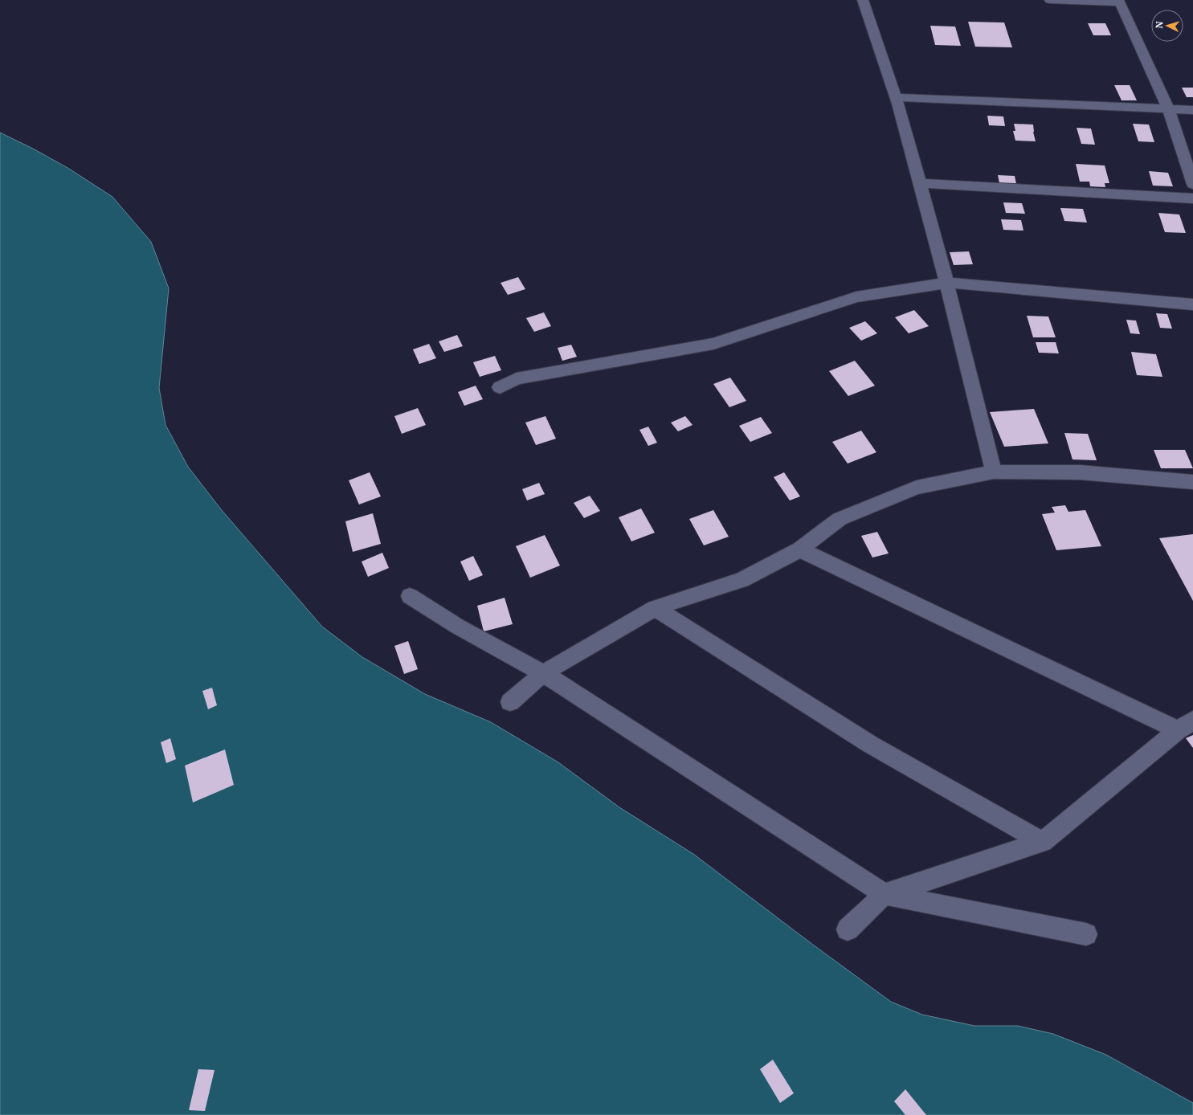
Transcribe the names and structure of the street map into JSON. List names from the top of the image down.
{
  "north": "left"
}
